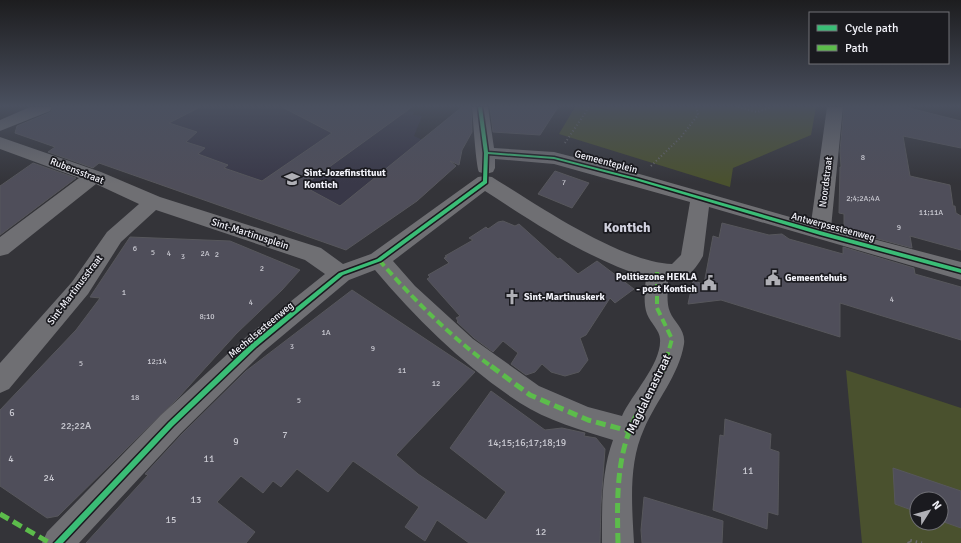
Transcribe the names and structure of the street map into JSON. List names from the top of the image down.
{
  "streets": {
    "street": [
      "Gemeenteplein",
      "Rubensstraat",
      "Noordstraat",
      "Antwerpsesteenweg",
      "Sint-Martinusplein",
      "Sint-Martinusstraat",
      "Mechelsesteenweg",
      "Magdalenastraat"
    ]
  },
  "crossings": [
    ["Gemeenteplein", "Antwerpsesteenweg"],
    ["Rubensstraat", "Sint-Martinusplein"],
    ["Rubensstraat", "Sint-Martinusstraat"],
    ["Noordstraat", "Antwerpsesteenweg"],
    ["Sint-Martinusplein", "Sint-Martinusstraat"],
    ["Sint-Martinusplein", "Mechelsesteenweg"]
  ],
  "districts": ["Kontich"],
  "places": {
    "school or university": ["Sint-Jozefinstituut Kontich"],
    "public building": ["Gemeentehuis", "Politiezone HEKLA - post Kontich"],
    "church": ["Sint-Martinuskerk"]
  },
  "house_numbers": [
    "8",
    "7",
    "2;4;2A;4A",
    "11;11A",
    "9",
    "6",
    "5",
    "4",
    "2A",
    "2",
    "3",
    "2",
    "1",
    "4",
    "4",
    "8;10",
    "1A",
    "3",
    "9",
    "12;14",
    "5",
    "11",
    "12",
    "18",
    "5",
    "6",
    "22;22A",
    "7",
    "9",
    "14;15;16;17;18;19",
    "4",
    "11",
    "11",
    "24",
    "13",
    "15",
    "12"
  ],
  "legend": ["Cycle path", "Path"],
  "north": "top right"
}
